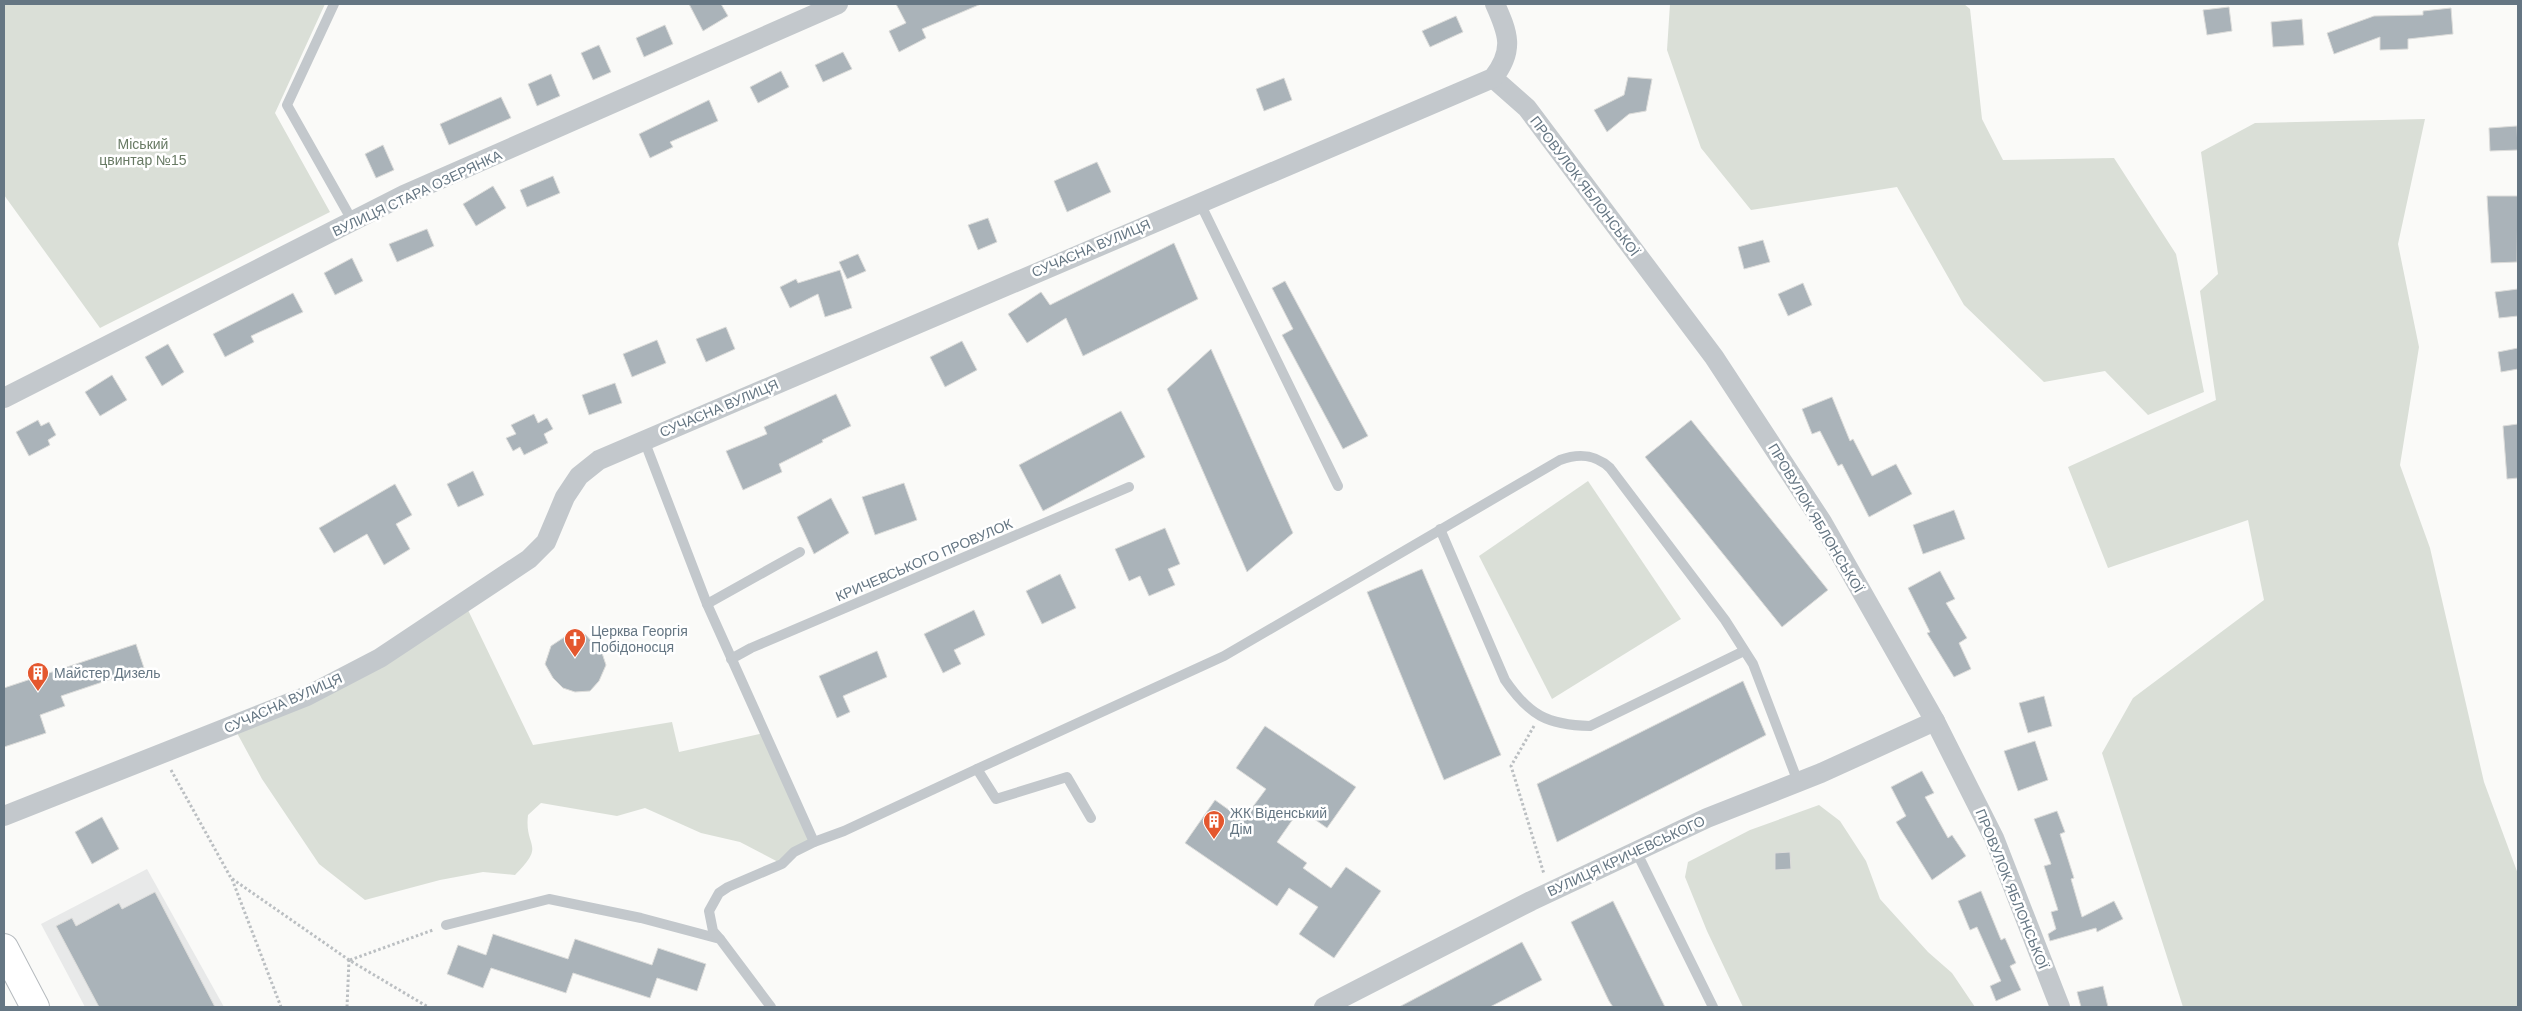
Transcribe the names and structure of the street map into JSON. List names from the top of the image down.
{
  "streets": {
    "street": [
      "ПРОВУЛОК ЯБЛОНСЬКОЇ",
      "ВУЛИЦЯ СТАРА ОЗЕРЯНКА",
      "СУЧАСНА ВУЛИЦЯ",
      "ВУЛИЦЯ КРИЧЕВСЬКОГО"
    ],
    "lane": ["КРИЧЕВСЬКОГО ПРОВУЛОК"]
  },
  "crossings": [
    ["ПРОВУЛОК ЯБЛОНСЬКОЇ", "СУЧАСНА ВУЛИЦЯ"],
    ["ПРОВУЛОК ЯБЛОНСЬКОЇ", "ВУЛИЦЯ КРИЧЕВСЬКОГО"]
  ],
  "parks": ["Міський цвинтар №15"],
  "places": {
    "church": ["Церква Георгія Побідоносця"],
    "building": ["Майстер Дизель", "ЖК Віденський Дім"]
  }
}
